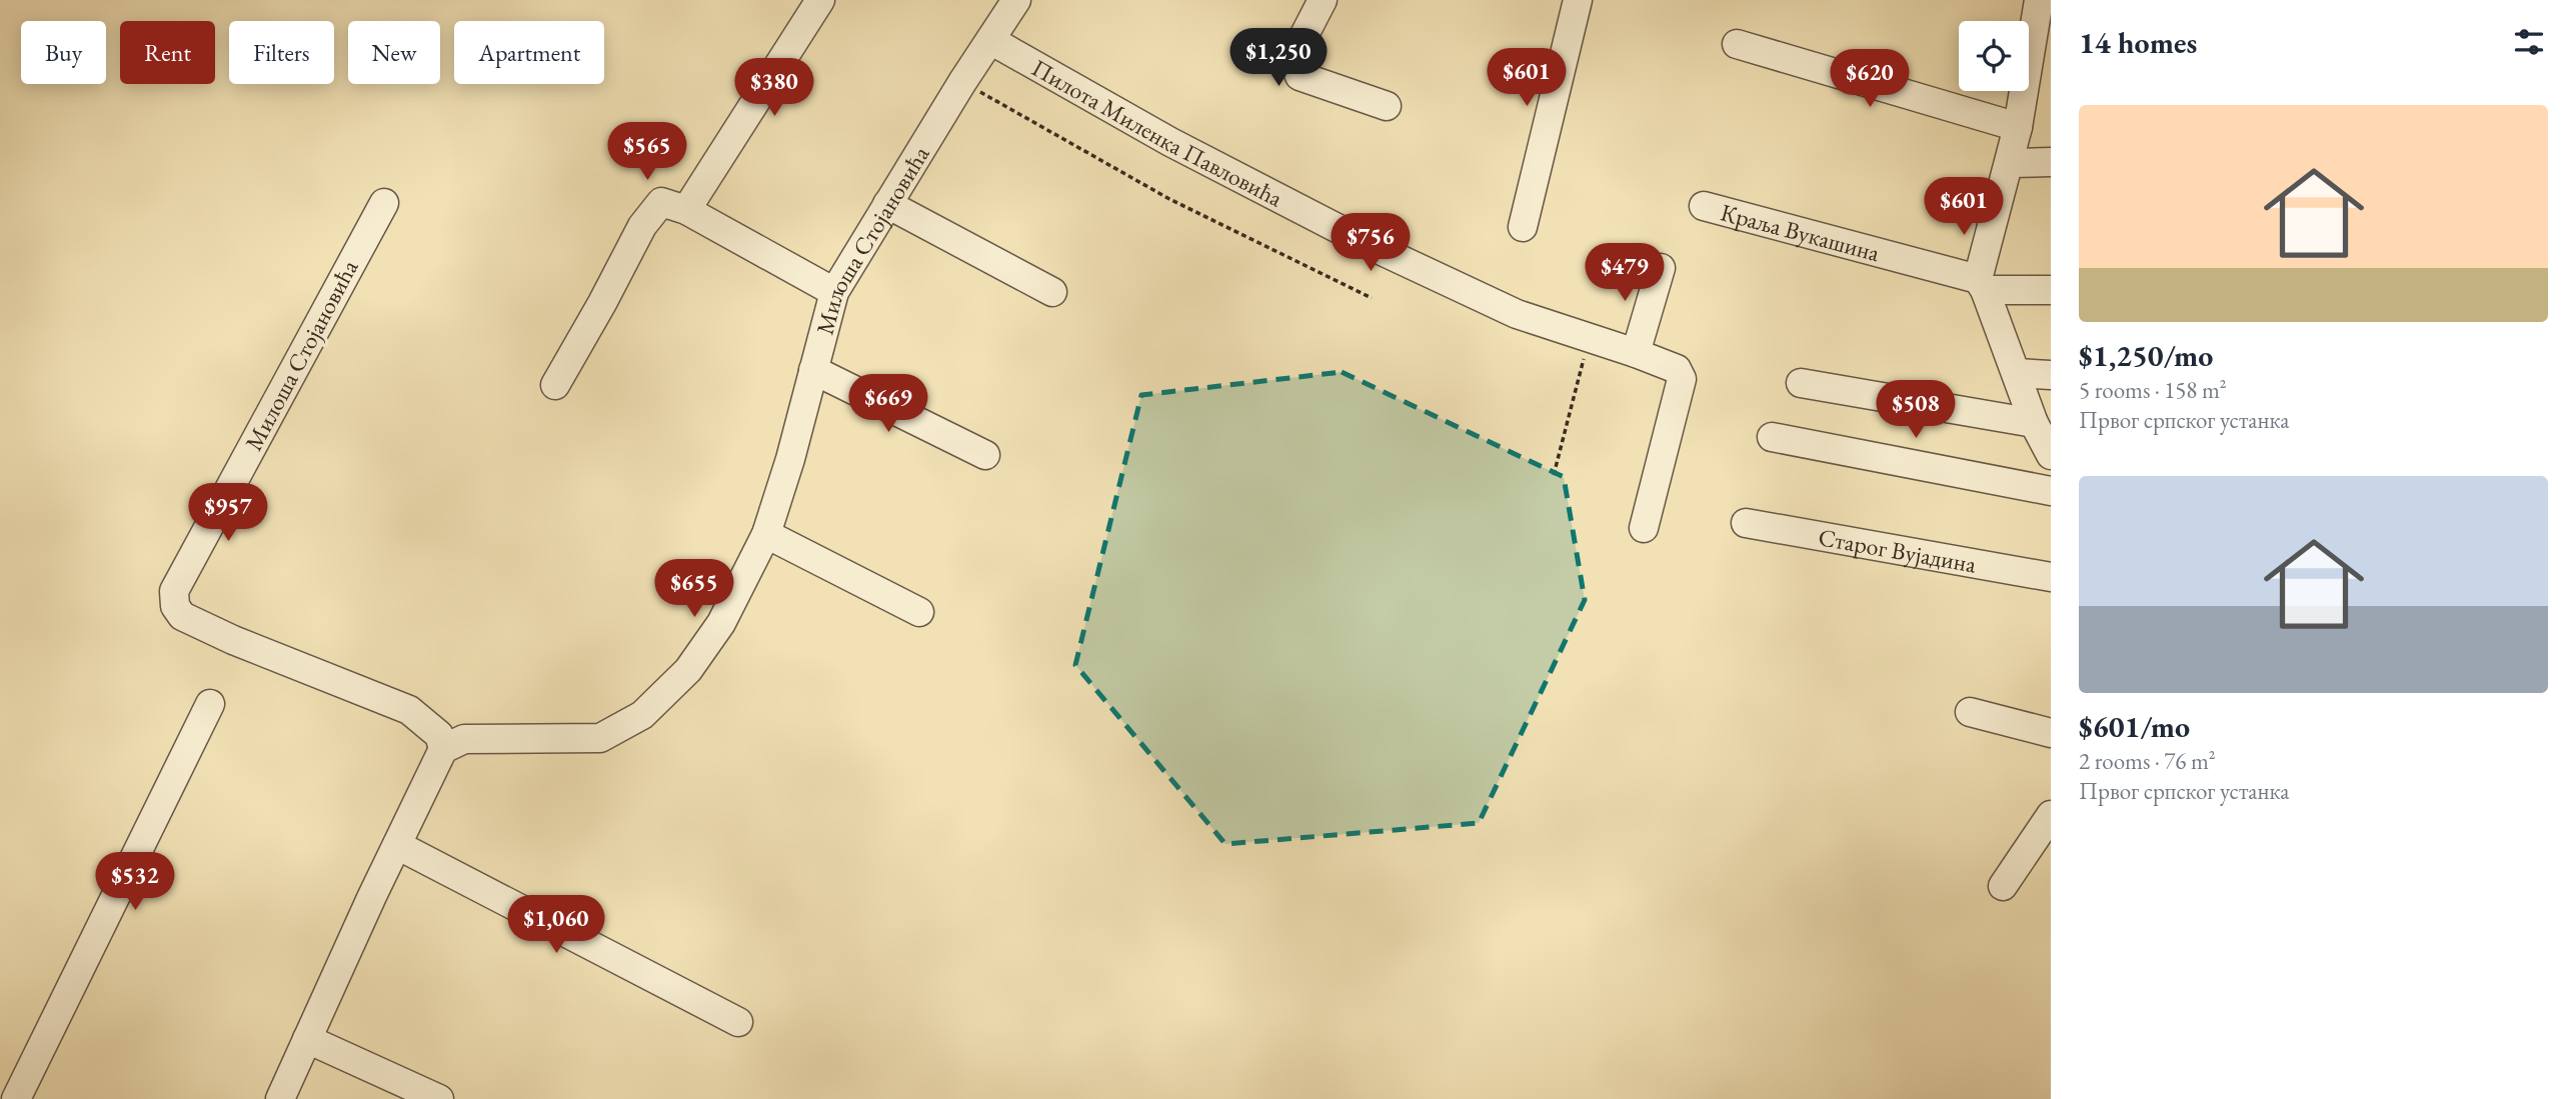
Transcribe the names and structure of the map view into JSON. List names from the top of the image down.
{
  "streets": {
    "street": [
      "Пилота Миленка Павловића",
      "Краља Вукашина",
      "Милоша Стојановића",
      "Старог Вујадина"
    ]
  },
  "crossings": [
    ["Пилота Миленка Павловића", "Милоша Стојановића"]
  ],
  "page": {
    "heading": "14 homes",
    "chip": [
      "Buy",
      "Rent",
      "Filters",
      "New",
      "Apartment"
    ],
    "price": [
      "$1,250",
      "$601",
      "$620",
      "$380",
      "$565",
      "$601",
      "$756",
      "$479",
      "$669",
      "$508",
      "$957",
      "$655",
      "$532",
      "$1,060"
    ],
    "list": [
      {
        "name": "$1,250/mo",
        "note": "5 rooms · 158 m² · Првог српског устанка"
      },
      {
        "name": "$601/mo",
        "note": "2 rooms · 76 m² · Првог српског устанка"
      }
    ]
  }
}
